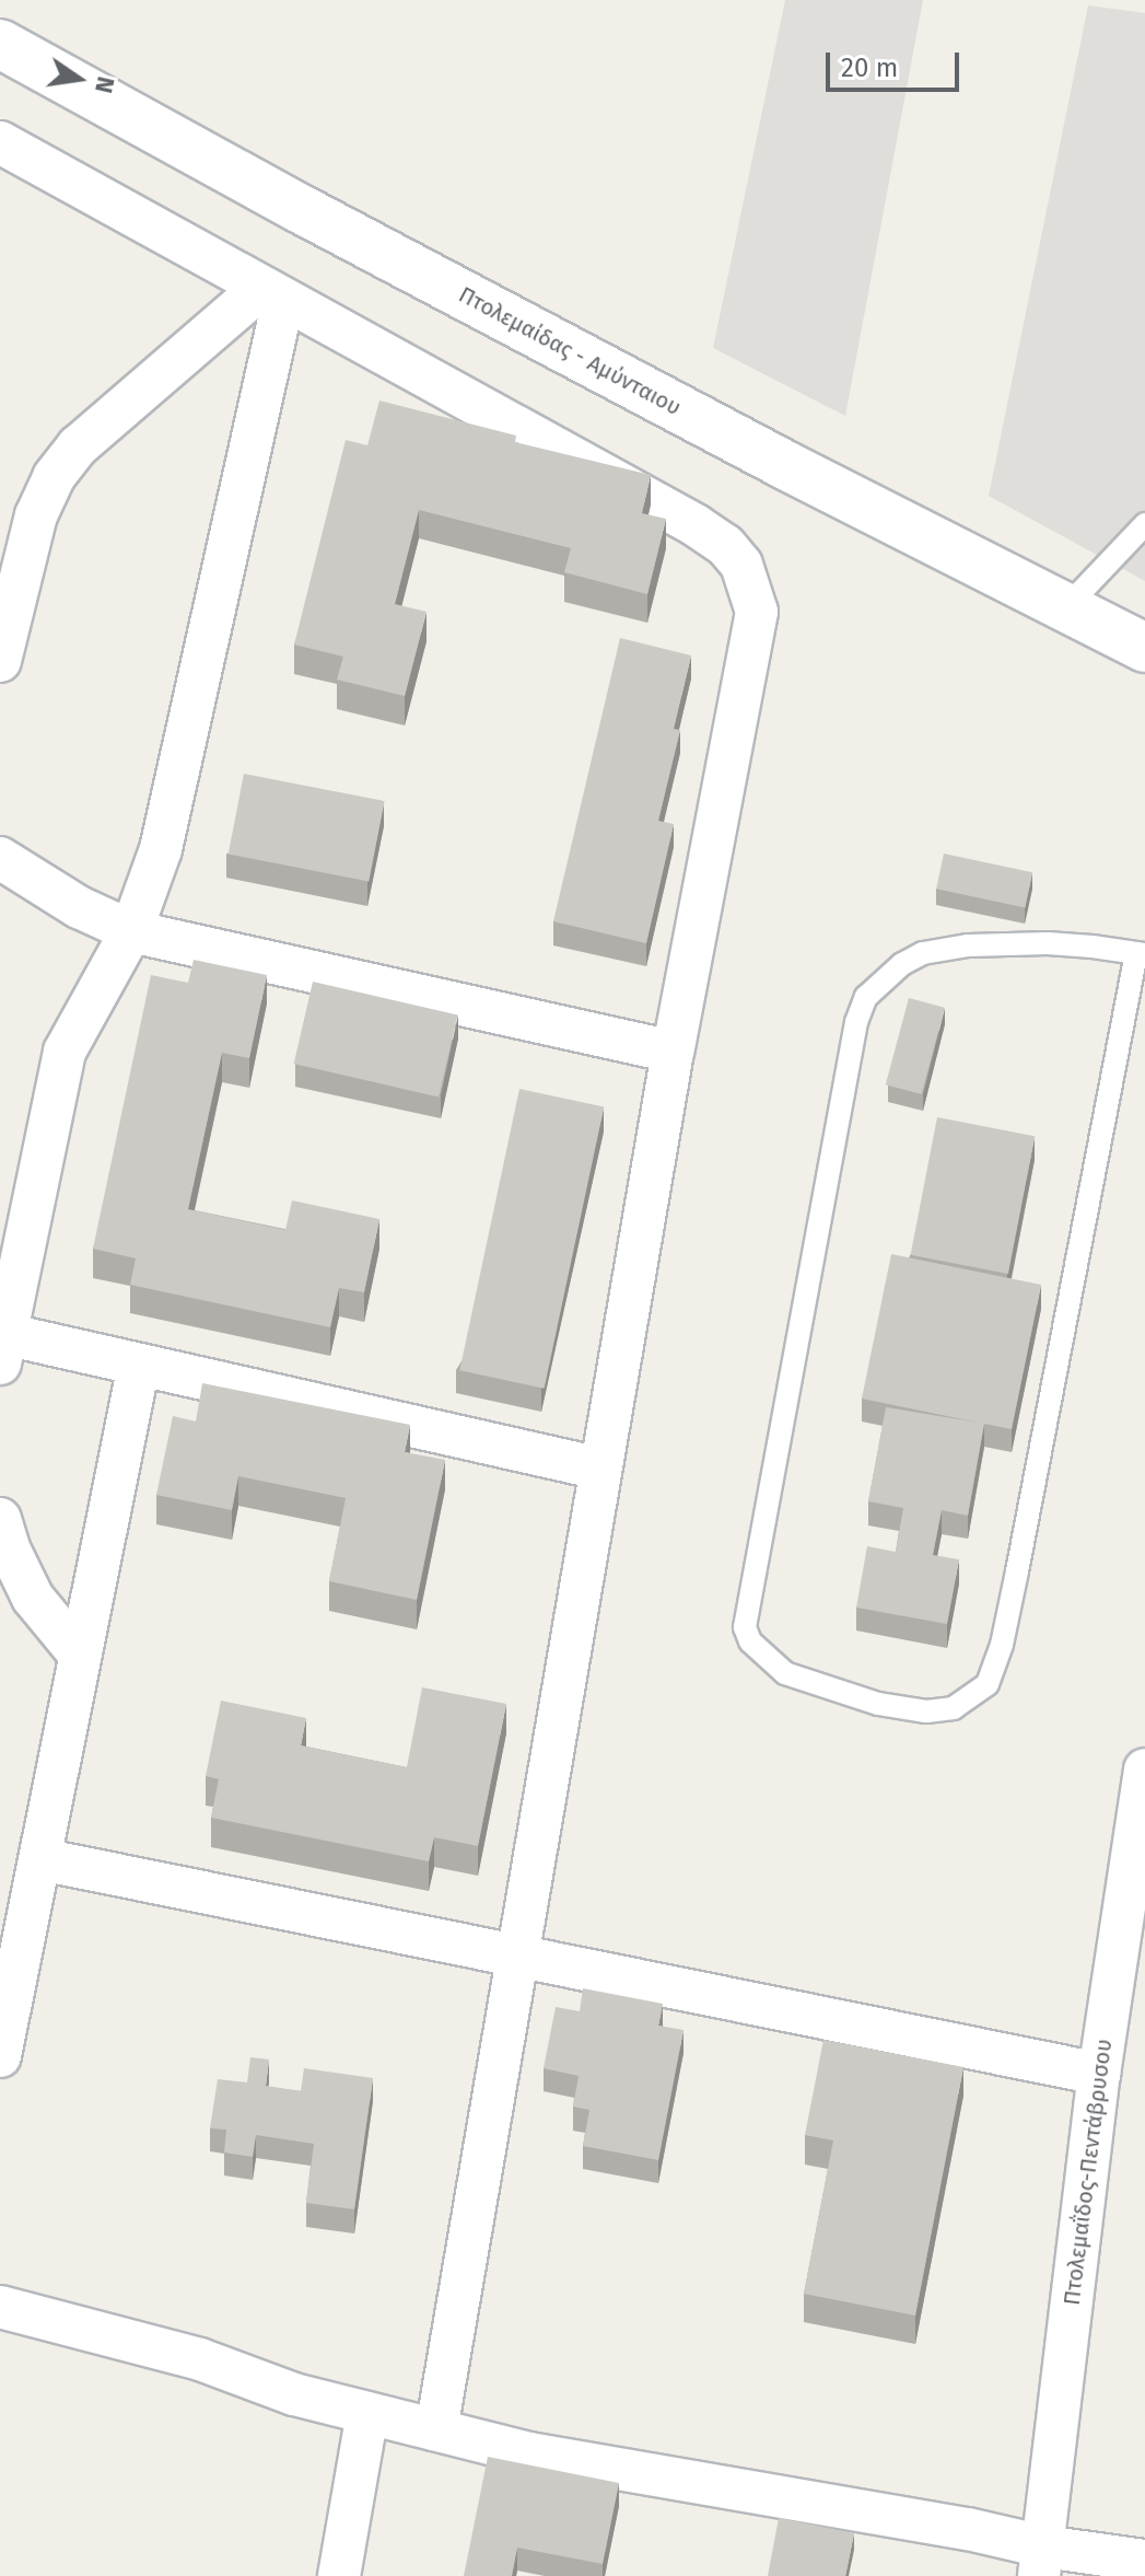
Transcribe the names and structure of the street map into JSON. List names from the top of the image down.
{
  "streets": {
    "main road": ["Πτολεμαίδας - Αμύνταιου"],
    "street": ["Πτολεμαΐδος-Πεντάβρυσου"]
  },
  "scale_bar": "20 m",
  "north": "right"
}
